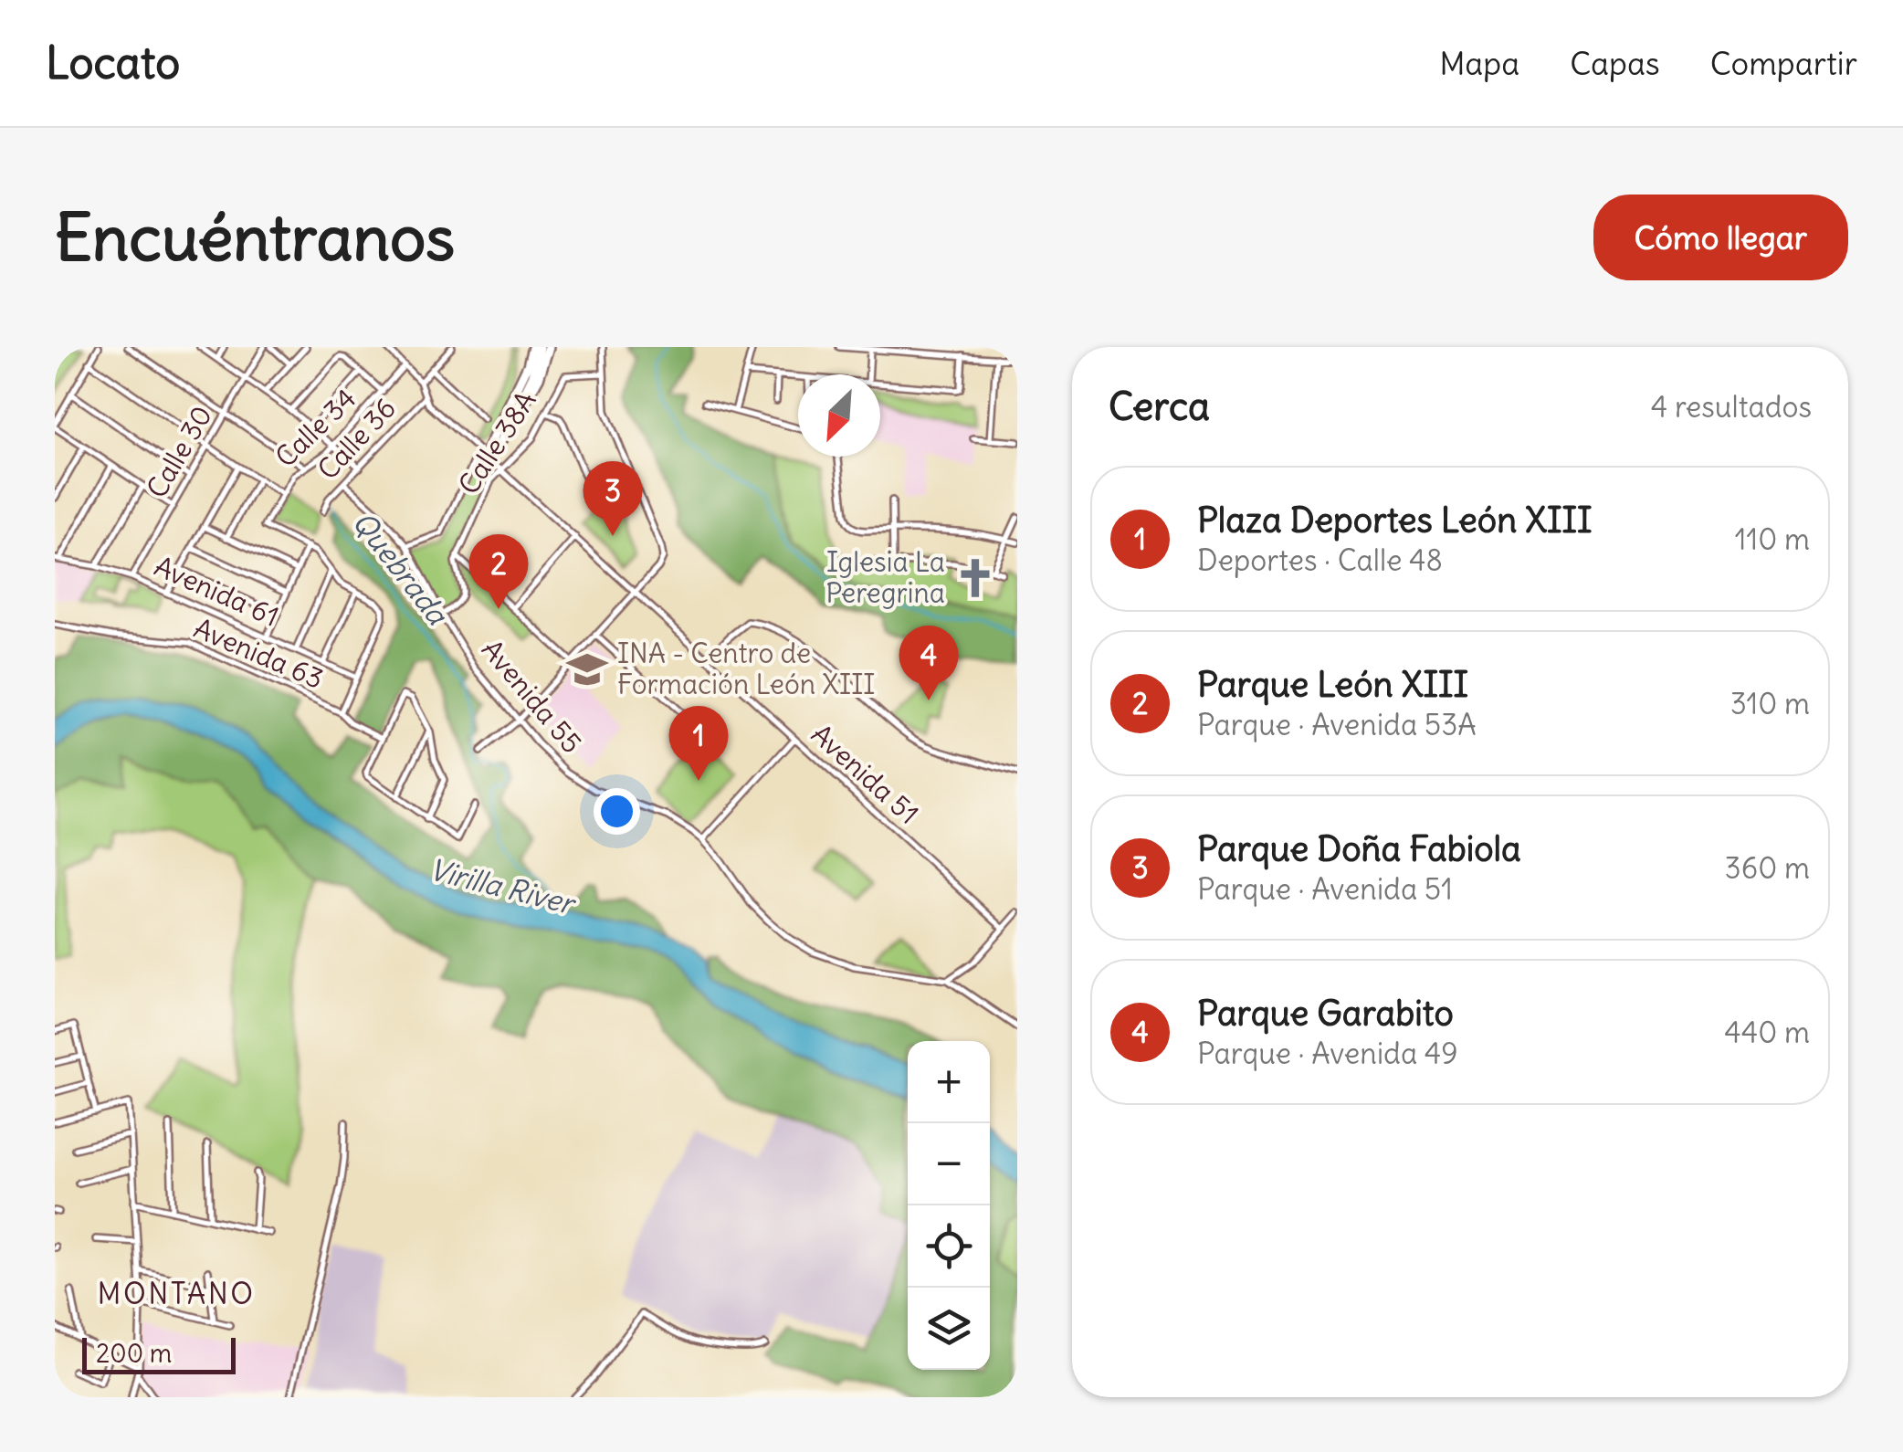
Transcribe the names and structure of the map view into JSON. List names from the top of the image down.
{
  "streets": {
    "street": [
      "Calle 34",
      "Calle 36",
      "Calle 38A",
      "Calle 30",
      "Avenida 61",
      "Avenida 63",
      "Avenida 55",
      "Avenida 51"
    ]
  },
  "crossings": [
    ["Calle 34", "Avenida 51"],
    ["Calle 36", "Avenida 55"],
    ["Calle 36", "Avenida 51"],
    ["Calle 38A", "Avenida 55"],
    ["Calle 38A", "Avenida 51"],
    ["Calle 30", "Avenida 61"]
  ],
  "districts": ["MONTANO"],
  "water": ["Quebrada", "Virilla River"],
  "places": {
    "church": ["Iglesia La Peregrina"],
    "school or university": ["INA - Centro de Formación León XIII"]
  },
  "scale_bar": "200 m",
  "north": "bottom left",
  "page": {
    "header": "Locato",
    "nav": ["Mapa", "Capas", "Compartir"],
    "buttons": "Cómo llegar",
    "title": "Encuéntranos",
    "heading": ["Cerca", "4 resultados"],
    "pins": [
      "3",
      "2",
      "4",
      "1"
    ],
    "list": [
      {
        "mark": "1",
        "name": "Plaza Deportes León XIII",
        "note": "Deportes · Calle 48",
        "value": "110 m"
      },
      {
        "mark": "2",
        "name": "Parque León XIII",
        "note": "Parque · Avenida 53A",
        "value": "310 m"
      },
      {
        "mark": "3",
        "name": "Parque Doña Fabiola",
        "note": "Parque · Avenida 51",
        "value": "360 m"
      },
      {
        "mark": "4",
        "name": "Parque Garabito",
        "note": "Parque · Avenida 49",
        "value": "440 m"
      }
    ],
    "map_buttons": ["+", "−"],
    "scale": "200 m"
  }
}
